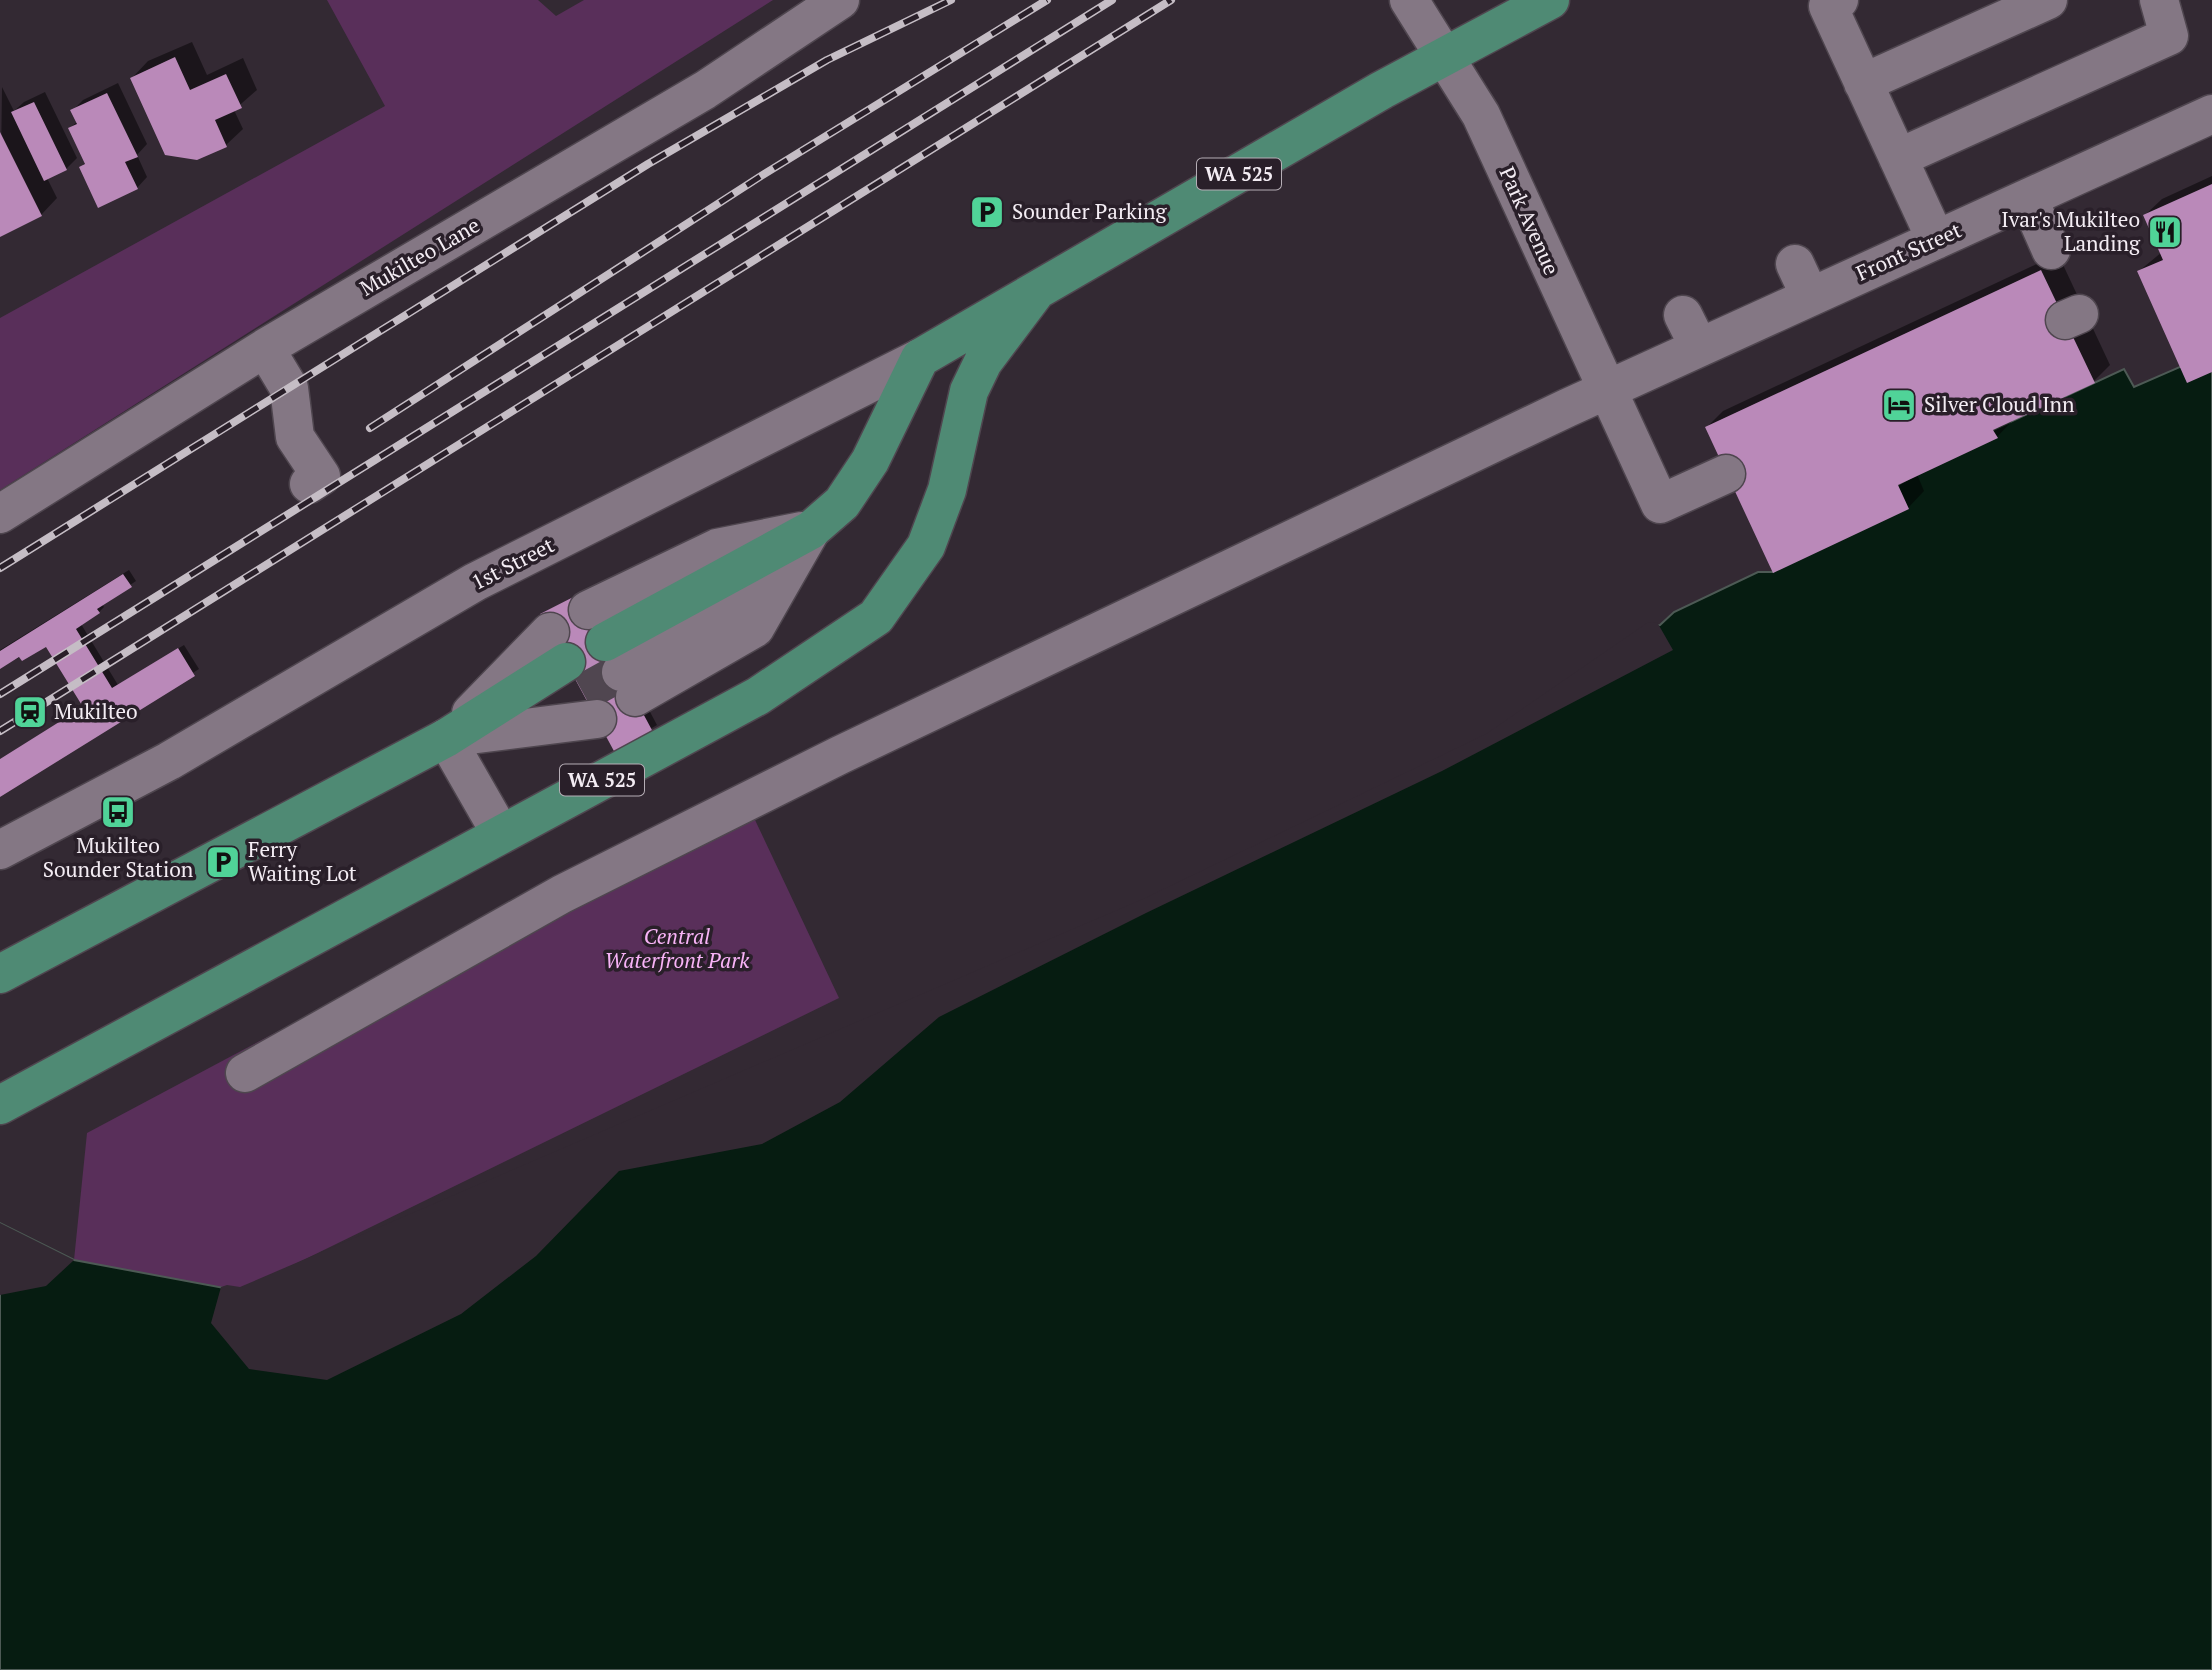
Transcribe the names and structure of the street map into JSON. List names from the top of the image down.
{
  "streets": {
    "main road": ["WA 525", "1st Street"],
    "street": ["Park Avenue", "Front Street", "Mukilteo Lane"]
  },
  "crossings": [
    ["WA 525", "Park Avenue"],
    ["WA 525", "1st Street"],
    ["Park Avenue", "Front Street"]
  ],
  "parks": ["Central Waterfront Park"],
  "places": {
    "parking": ["Sounder Parking", "Ferry Waiting Lot"],
    "restaurant": ["Ivar's Mukilteo Landing"],
    "hotel": ["Silver Cloud Inn"],
    "station": ["Mukilteo"],
    "bus stop": ["Mukilteo Sounder Station"]
  }
}
